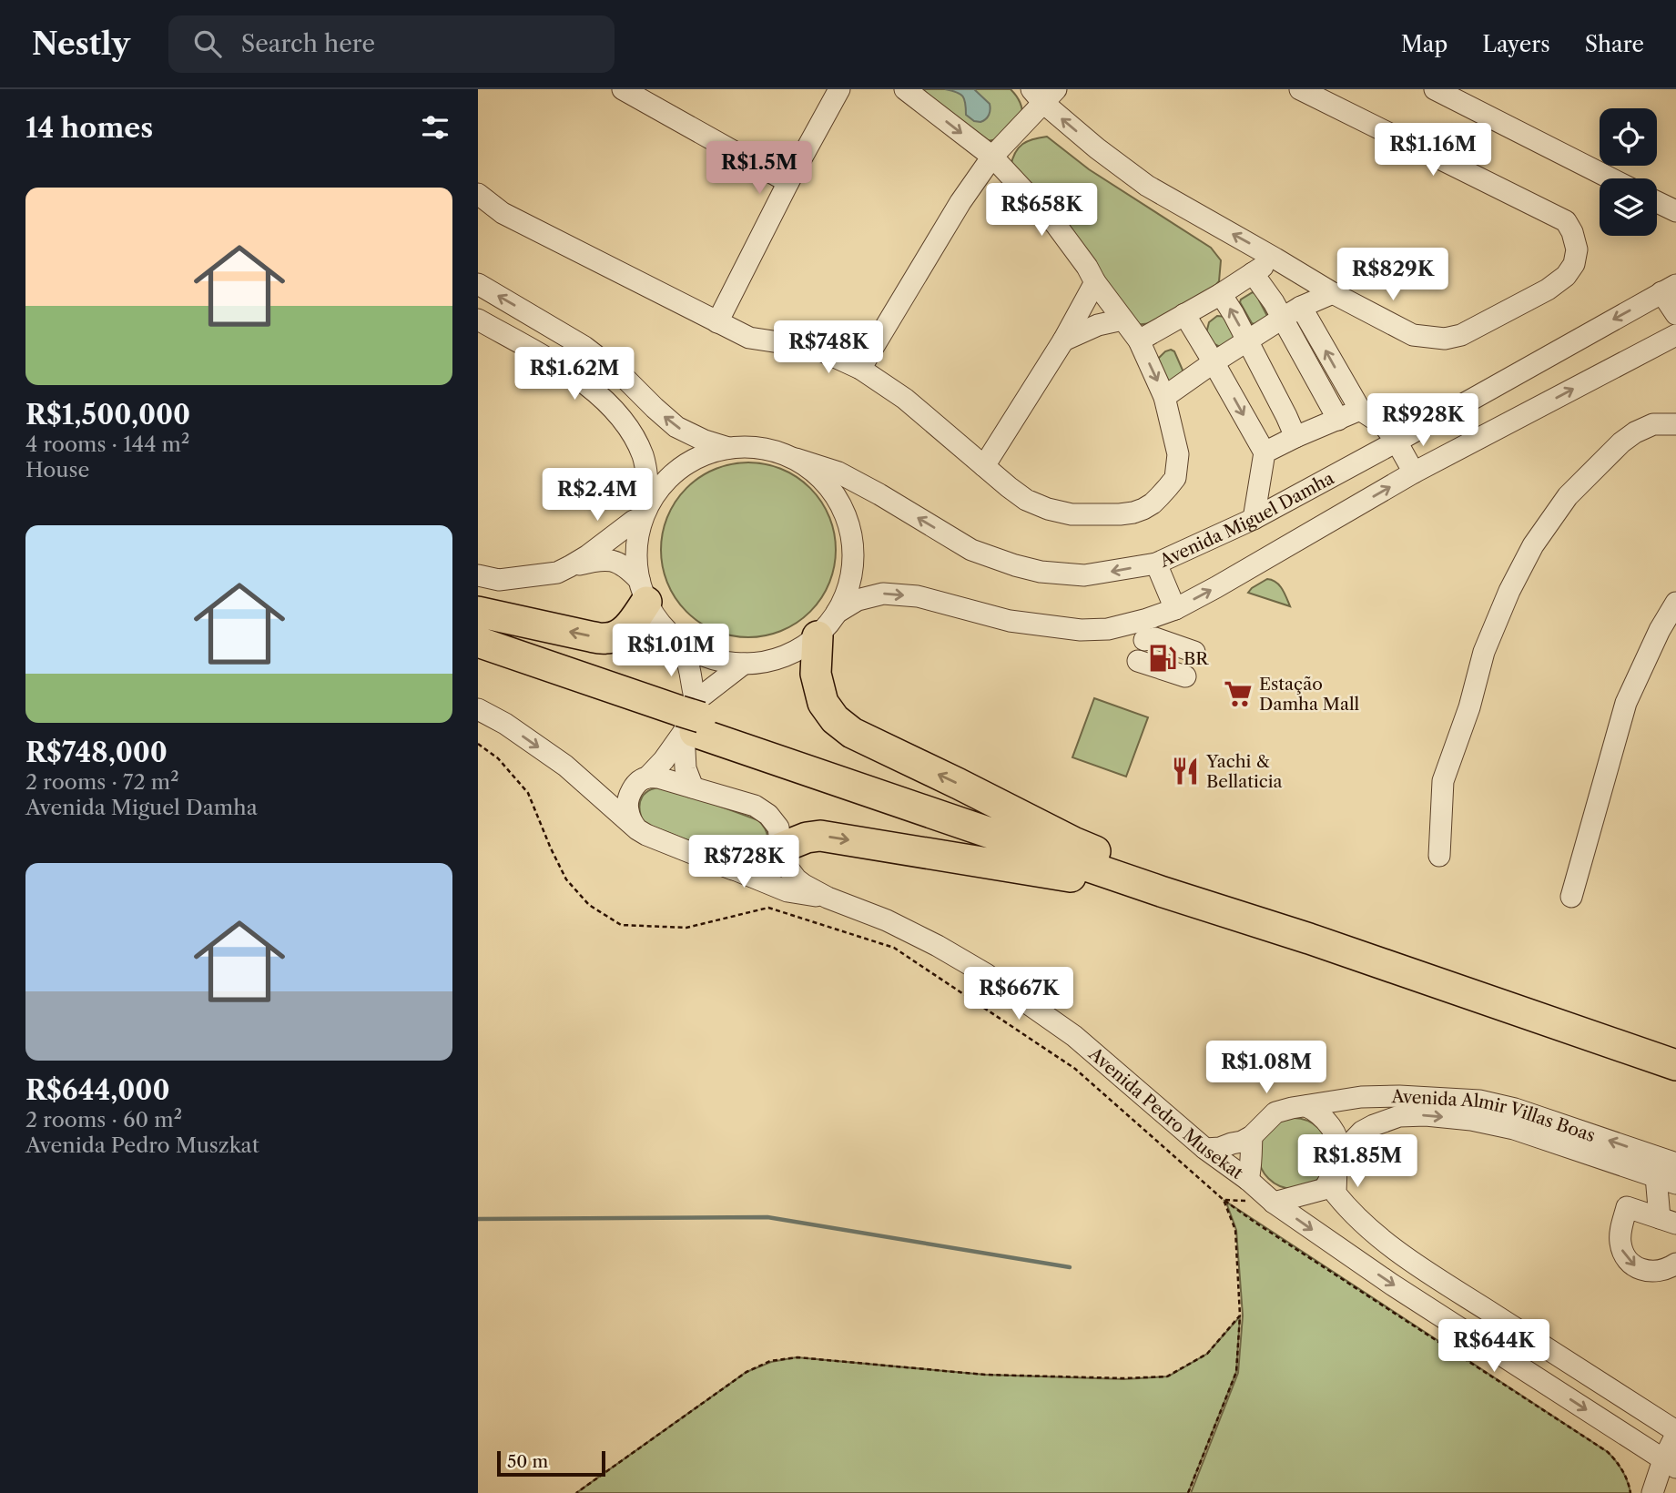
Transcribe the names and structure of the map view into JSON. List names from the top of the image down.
{
  "streets": {
    "street": ["Avenida Miguel Damha", "Avenida Pedro Musekat", "Avenida Almir Villas Boas"]
  },
  "crossings": [
    ["Avenida Pedro Musekat", "Avenida Almir Villas Boas"]
  ],
  "places": {
    "fuel station": ["BR"],
    "supermarket": ["Estação Damha Mall"],
    "restaurant": ["Yachi & Bellaticia"]
  },
  "scale_bar": "50 m",
  "page": {
    "header": "Nestly",
    "search": "Search here",
    "nav": ["Map", "Layers", "Share"],
    "heading": "14 homes",
    "price": [
      "R$1.16M",
      "R$1.5M",
      "R$658K",
      "R$829K",
      "R$748K",
      "R$1.62M",
      "R$928K",
      "R$2.4M",
      "R$1.01M",
      "R$728K",
      "R$667K",
      "R$1.08M",
      "R$1.85M",
      "R$644K"
    ],
    "list": [
      {
        "name": "R$1,500,000",
        "note": "4 rooms · 144 m² · House"
      },
      {
        "name": "R$748,000",
        "note": "2 rooms · 72 m² · Avenida Miguel Damha"
      },
      {
        "name": "R$644,000",
        "note": "2 rooms · 60 m² · Avenida Pedro Muszkat"
      }
    ],
    "scale": "50 m"
  }
}
